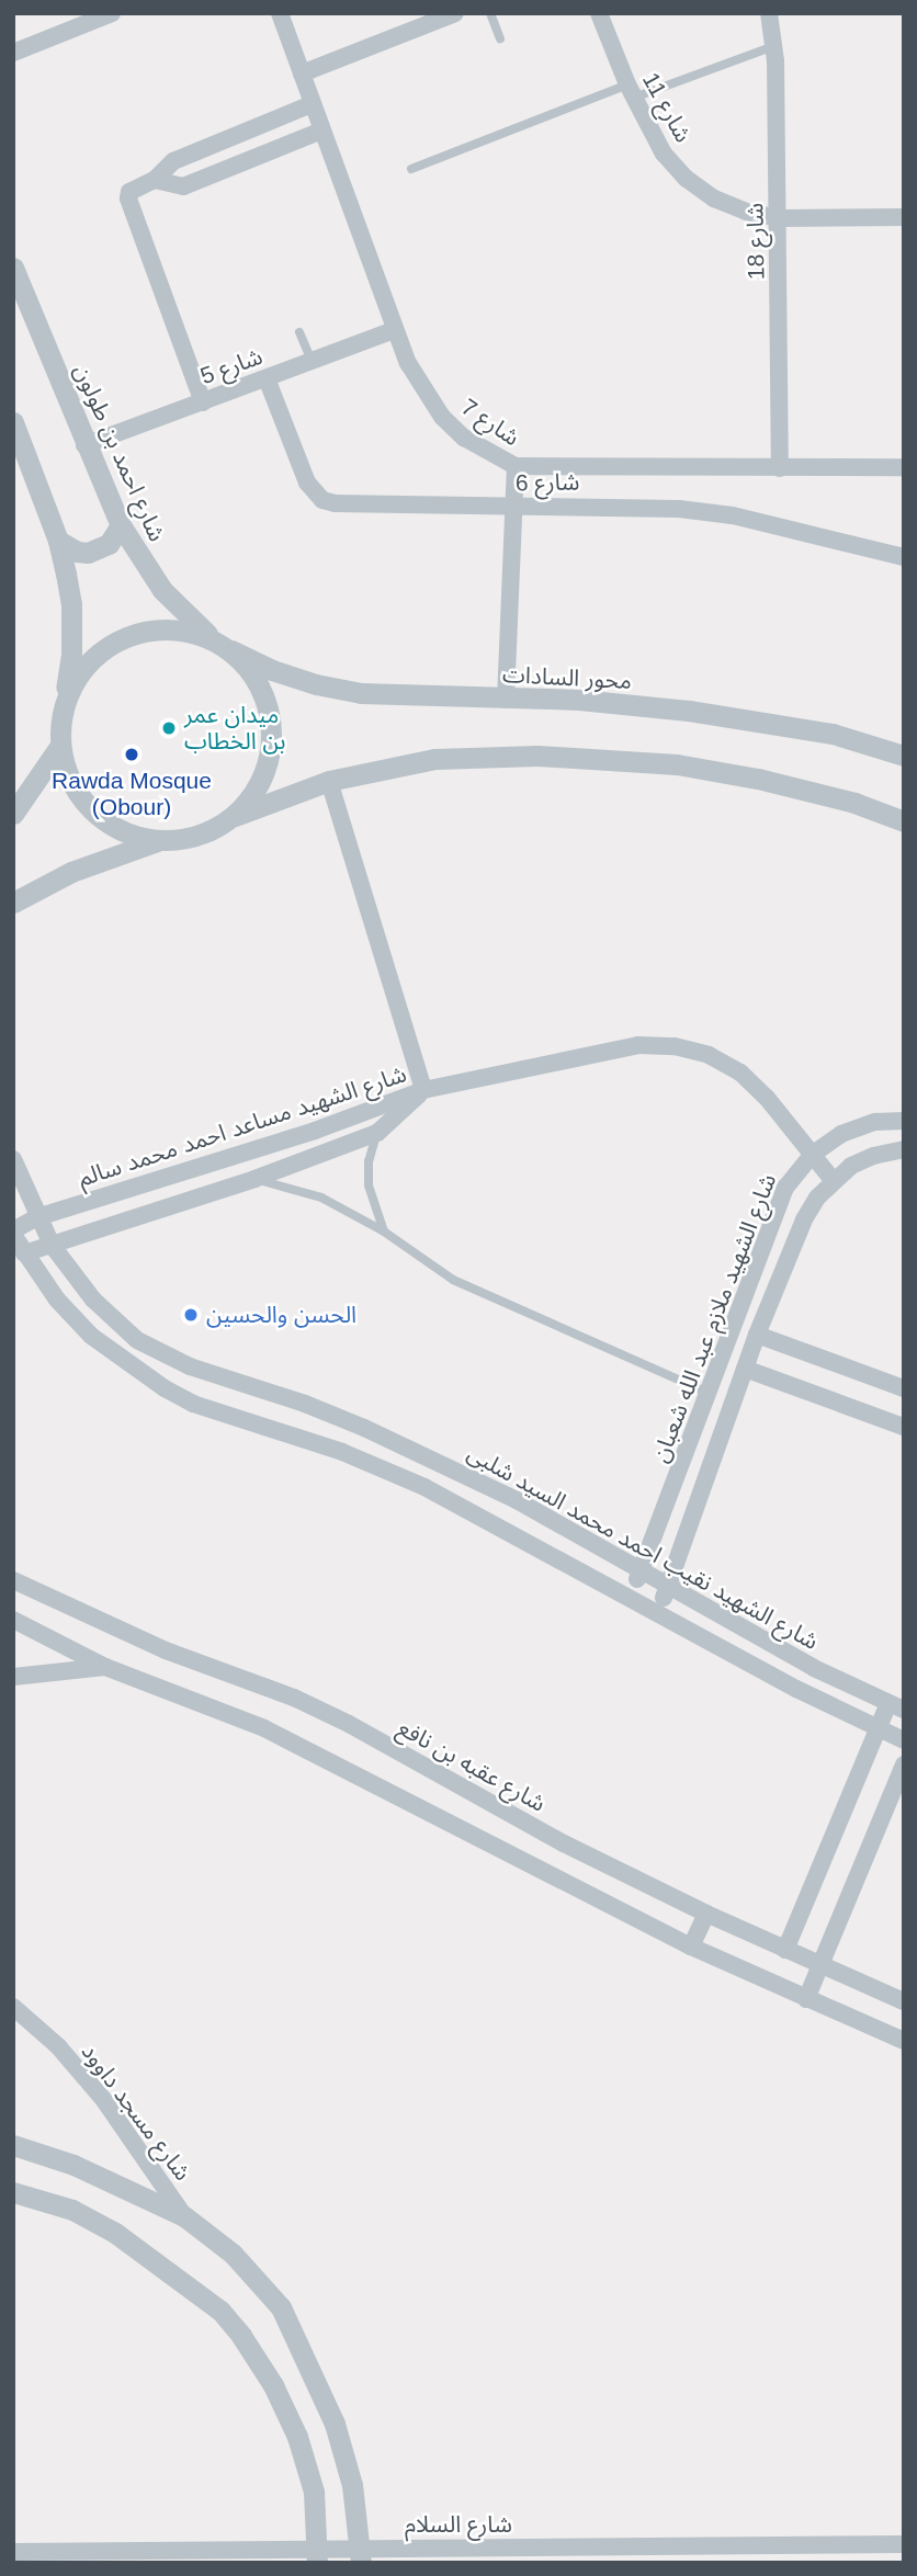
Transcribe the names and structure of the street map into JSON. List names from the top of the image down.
{
  "streets": {
    "street": [
      "شارع 11",
      "شارع 18",
      "شارع 5",
      "شارع 7",
      "شارع احمد بن طولون",
      "شارع 6",
      "محور السادات",
      "شارع الشهيد مساعد احمد محمد سالم",
      "شارع الشهيد ملازم عبد الله شعبان",
      "شارع الشهيد نقيب احمد محمد السيد شلبى",
      "شارع عقبه بن نافع",
      "شارع مسجد داوود",
      "شارع السلام"
    ]
  },
  "crossings": [
    ["شارع 11", "شارع 18"],
    ["شارع 18", "شارع 7"],
    ["شارع 5", "شارع 7"],
    ["شارع 5", "شارع احمد بن طولون"],
    ["شارع 5", "شارع 6"],
    ["شارع احمد بن طولون", "محور السادات"],
    ["شارع الشهيد مساعد احمد محمد سالم", "شارع الشهيد نقيب احمد محمد السيد شلبى"],
    ["شارع الشهيد ملازم عبد الله شعبان", "شارع الشهيد نقيب احمد محمد السيد شلبى"]
  ],
  "places": ["ميدان عمر بن الخطاب", "Rawda Mosque (Obour)", "الحسن والحسين"]
}
